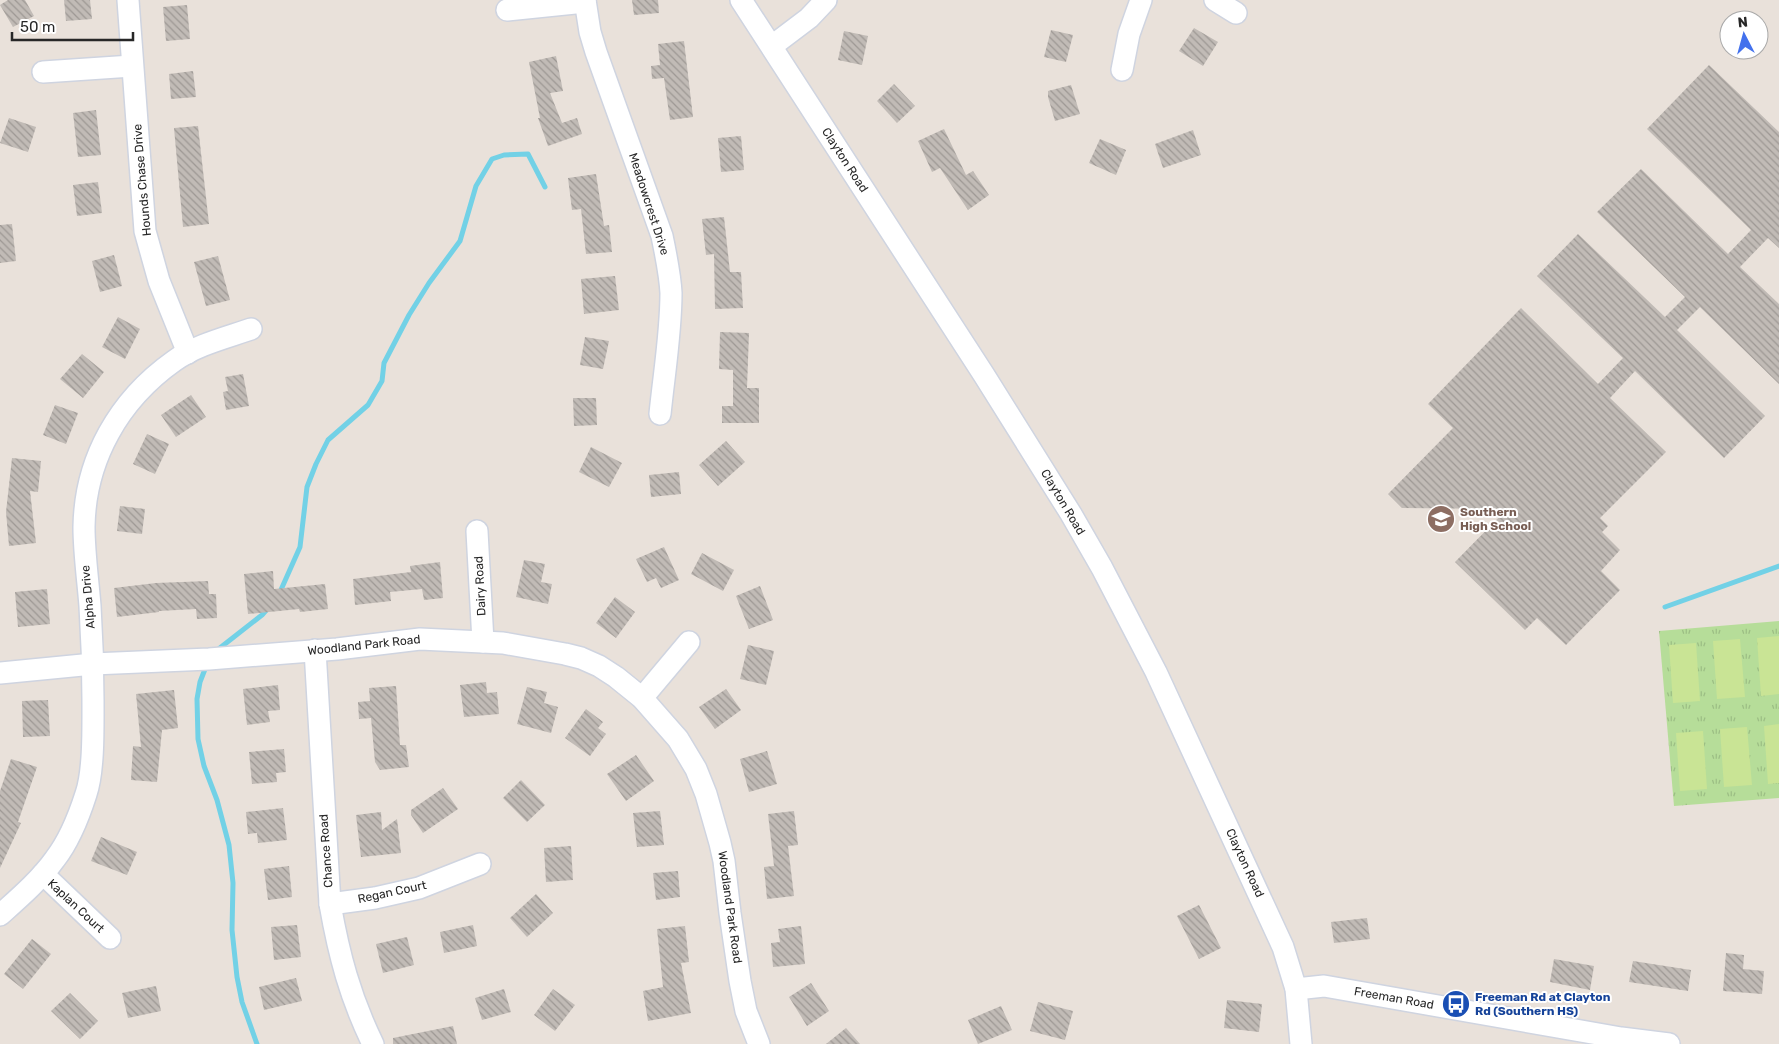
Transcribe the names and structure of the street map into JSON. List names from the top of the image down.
{
  "streets": {
    "street": [
      "Clayton Road",
      "Hounds Chase Drive",
      "Meadowcrest Drive",
      "Dairy Road",
      "Alpha Drive",
      "Woodland Park Road",
      "Chance Road",
      "Regan Court",
      "Kaplan Court",
      "Freeman Road"
    ]
  },
  "crossings": [
    ["Clayton Road", "Freeman Road"],
    ["Hounds Chase Drive", "Alpha Drive"],
    ["Dairy Road", "Woodland Park Road"],
    ["Alpha Drive", "Woodland Park Road"],
    ["Alpha Drive", "Kaplan Court"],
    ["Woodland Park Road", "Chance Road"],
    ["Chance Road", "Regan Court"]
  ],
  "places": {
    "school or university": ["Southern High School"],
    "bus stop": ["Freeman Rd at Clayton Rd (Southern HS)"]
  },
  "scale_bar": "50 m",
  "north": "top"
}
